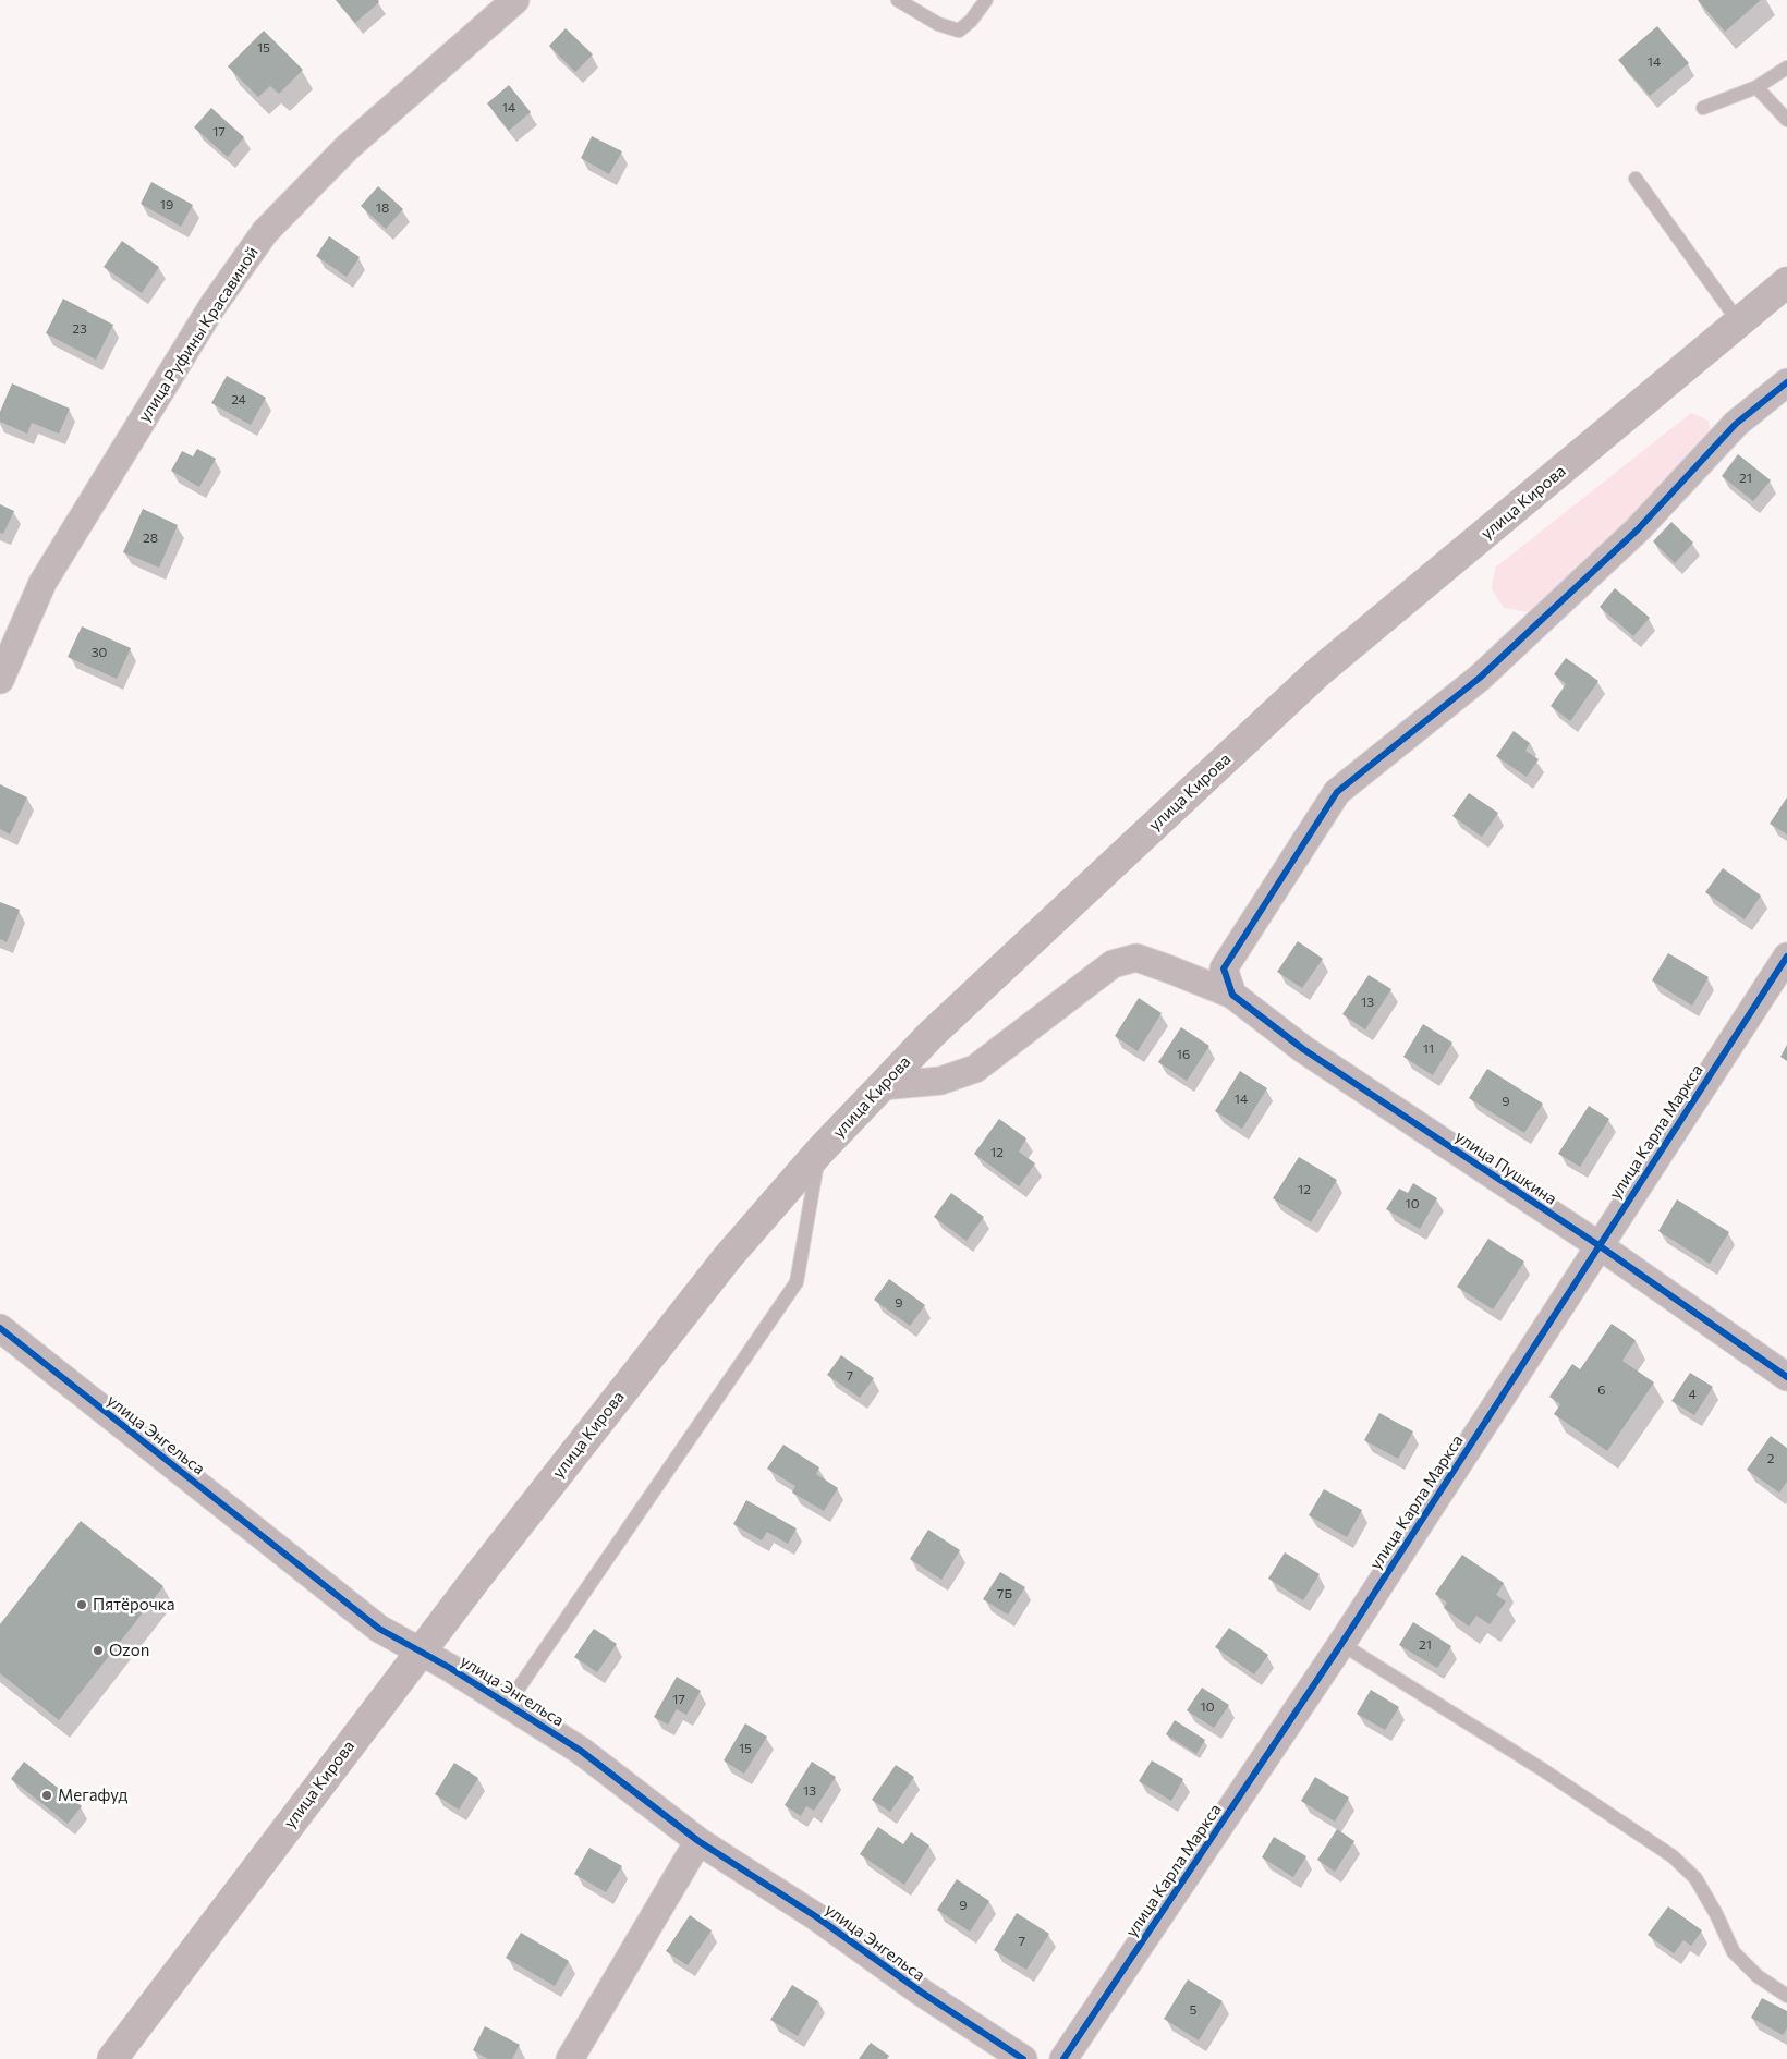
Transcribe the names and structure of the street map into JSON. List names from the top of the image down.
{
  "streets": {
    "main road": ["улица Кирова"],
    "street": [
      "улица Руфины Красавиной",
      "улица Карла Маркса",
      "улица Пушкина",
      "улица Энгельса"
    ]
  },
  "crossings": [
    ["улица Кирова", "улица Пушкина"],
    ["улица Кирова", "улица Энгельса"],
    ["улица Карла Маркса", "улица Пушкина"]
  ],
  "places": ["Пятёрочка", "Ozon", "Мегафуд"],
  "house_numbers": [
    "15",
    "14",
    "14",
    "17",
    "19",
    "18",
    "23",
    "24",
    "21",
    "28",
    "30",
    "13",
    "11",
    "16",
    "14",
    "9",
    "12",
    "12",
    "10",
    "9",
    "7",
    "6",
    "4",
    "2",
    "7Б",
    "21",
    "17",
    "10",
    "15",
    "13",
    "9",
    "7",
    "5"
  ]
}
